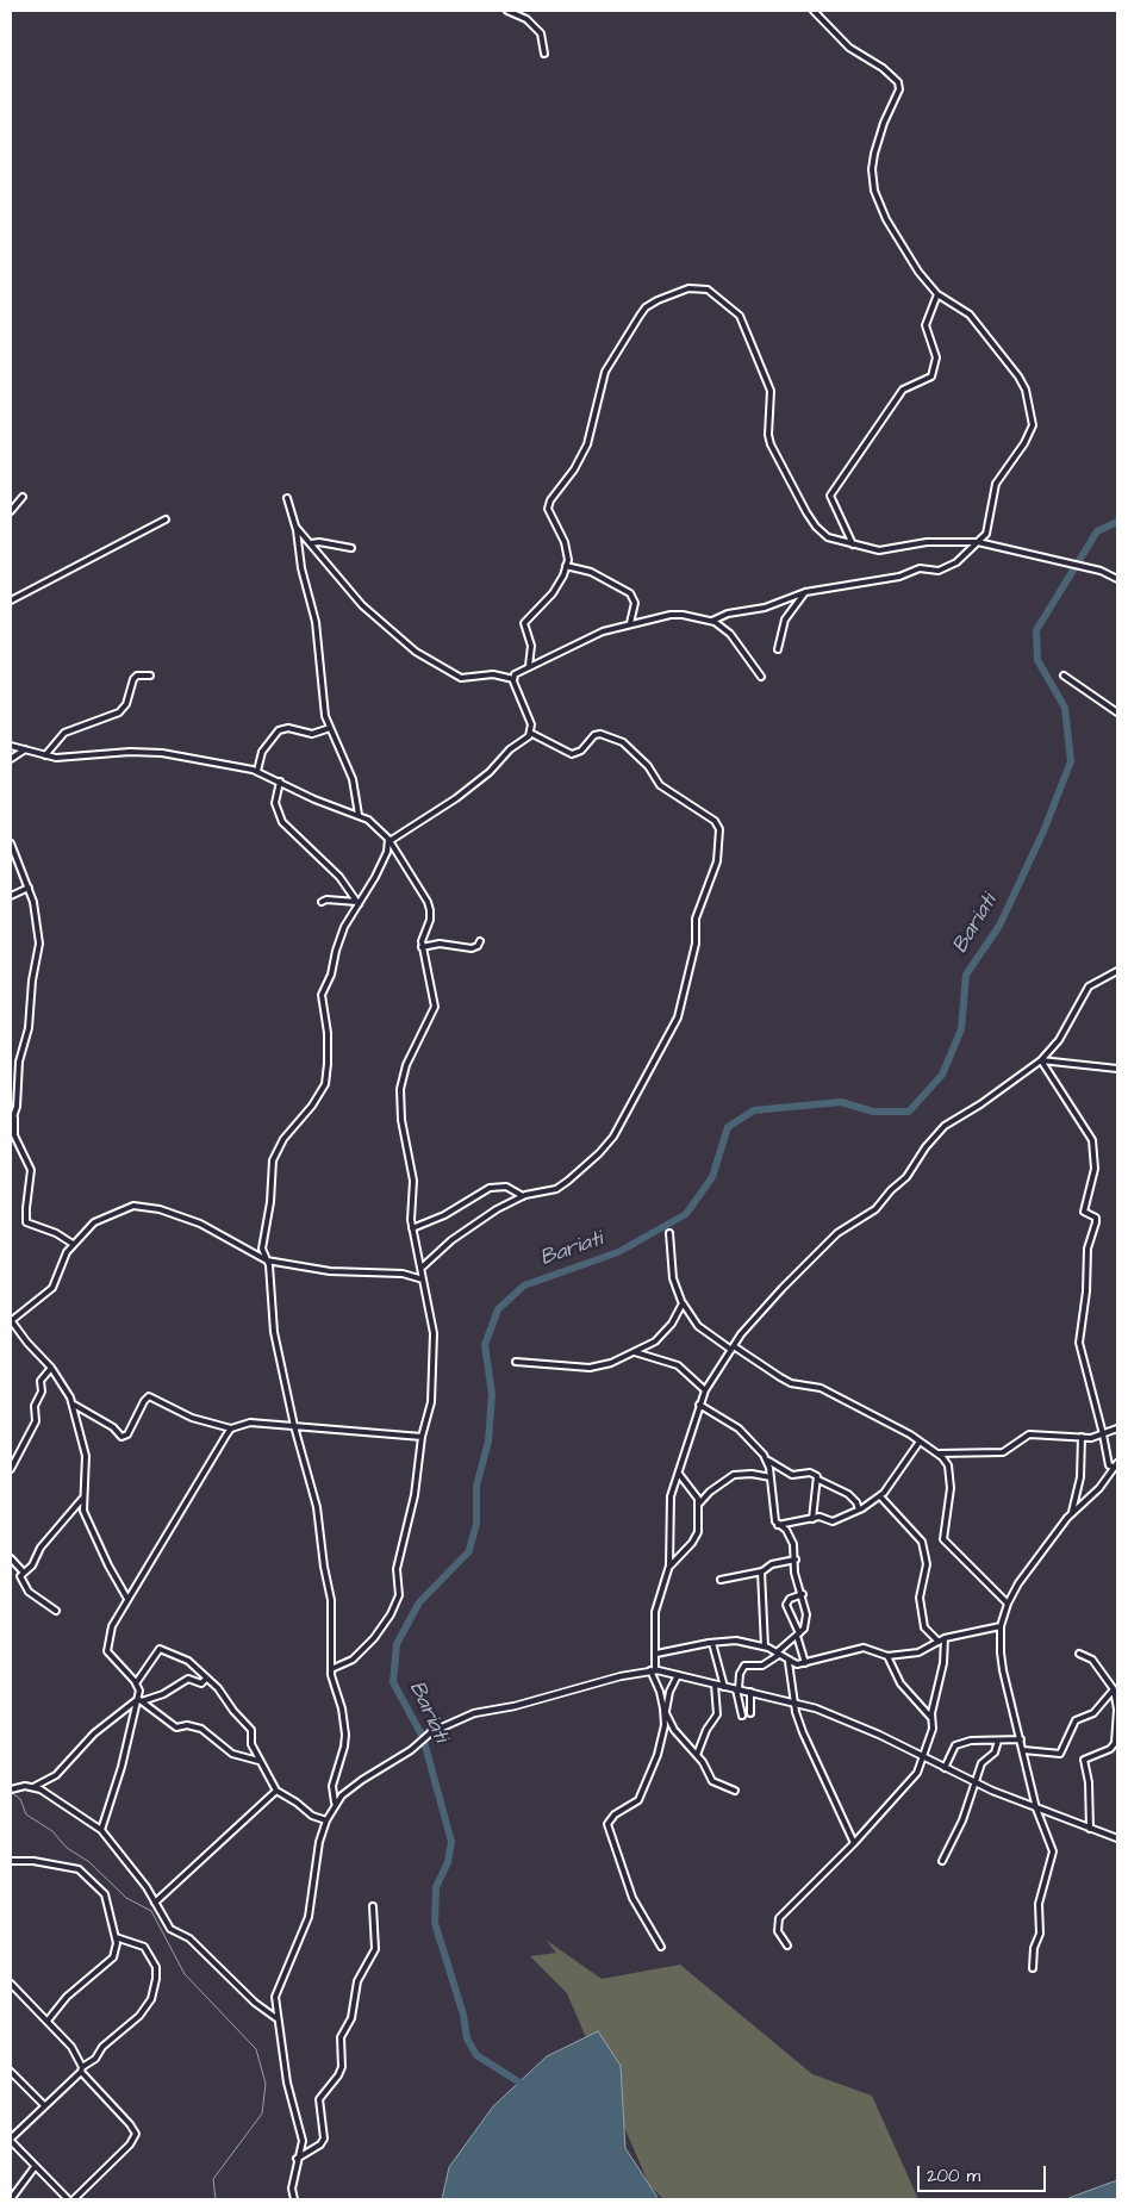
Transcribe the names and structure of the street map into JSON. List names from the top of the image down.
{
  "water": ["Bariati"],
  "scale_bar": "200 m"
}
